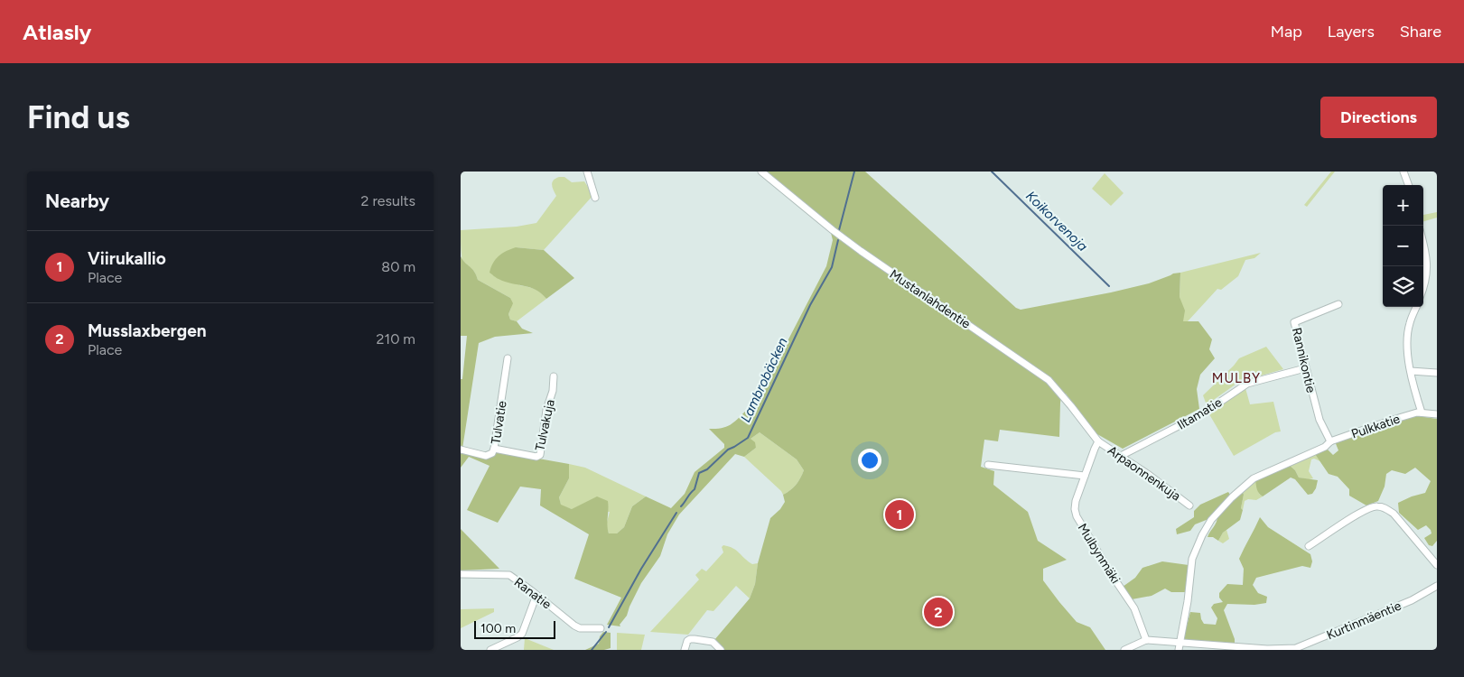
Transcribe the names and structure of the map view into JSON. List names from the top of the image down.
{
  "streets": {
    "street": [
      "Mustanlahdentie",
      "Rannikontie",
      "Iltamatie",
      "Tulvatie",
      "Tulvakuja",
      "Pulkkatie",
      "Arpaonnenkuja",
      "Mulbynmäki",
      "Ranatie",
      "Kurtinmäentie"
    ]
  },
  "crossings": [
    ["Mustanlahdentie", "Arpaonnenkuja"],
    ["Mustanlahdentie", "Mulbynmäki"],
    ["Rannikontie", "Iltamatie"],
    ["Rannikontie", "Pulkkatie"],
    ["Iltamatie", "Arpaonnenkuja"],
    ["Tulvatie", "Tulvakuja"],
    ["Pulkkatie", "Kurtinmäentie"],
    ["Arpaonnenkuja", "Mulbynmäki"]
  ],
  "districts": ["MULBY"],
  "water": ["Koikorvenoja", "Lambrobäcken"],
  "scale_bar": "100 m",
  "page": {
    "header": "Atlasly",
    "nav": ["Map", "Layers", "Share"],
    "buttons": "Directions",
    "title": "Find us",
    "heading": ["Nearby", "2 results"],
    "map_buttons": ["+", "−"],
    "list": [
      {
        "mark": "1",
        "name": "Viirukallio",
        "note": "Place",
        "value": "80 m"
      },
      {
        "mark": "2",
        "name": "Musslaxbergen",
        "note": "Place",
        "value": "210 m"
      }
    ],
    "pins": ["1", "2"],
    "scale": "100 m"
  }
}
